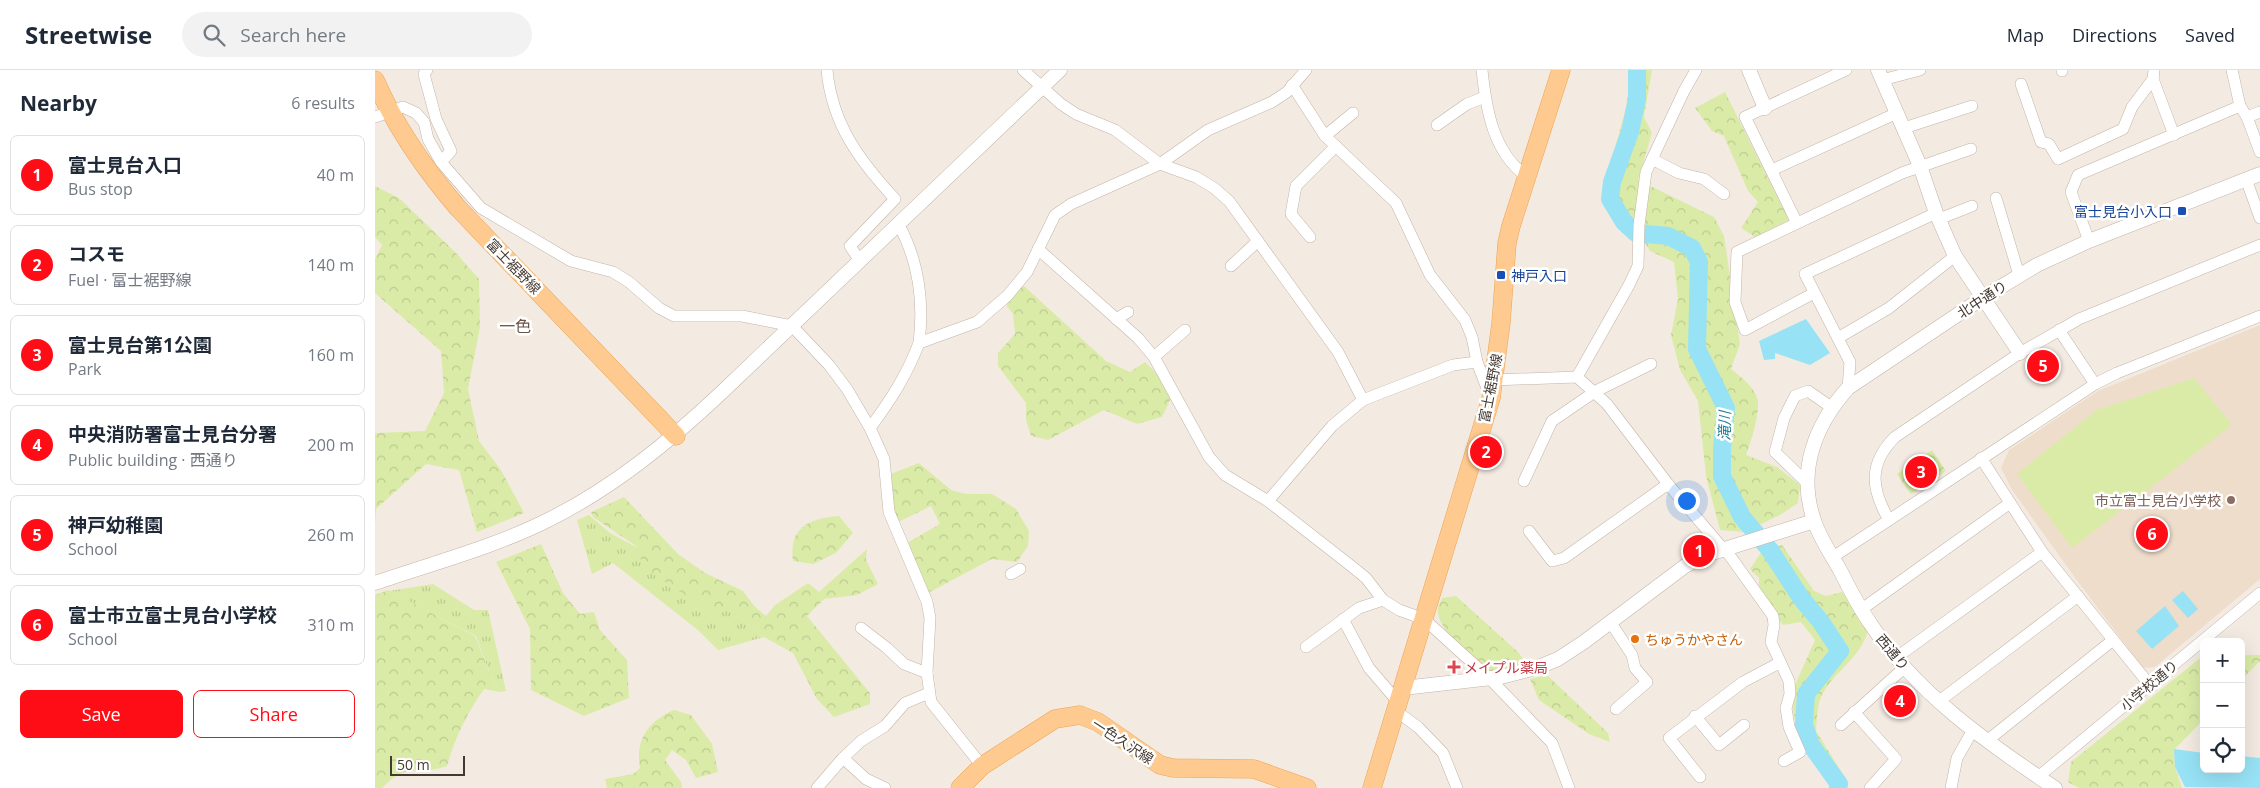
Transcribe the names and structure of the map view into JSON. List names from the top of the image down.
{
  "streets": {
    "main road": ["富士裾野線", "一色久沢線"],
    "street": ["北中通り", "西通り", "小学校通り"]
  },
  "crossings": [
    ["北中通り", "西通り"],
    ["西通り", "小学校通り"]
  ],
  "districts": ["一色"],
  "water": ["滝川"],
  "places": {
    "transit": ["富士見台小入口", "神戸入口"],
    "other": ["市立富士見台小学校", "ちゅうかやさん"],
    "health": ["メイプル薬局"]
  },
  "scale_bar": "50 m",
  "page": {
    "header": "Streetwise",
    "search": "Search here",
    "nav": ["Map", "Directions", "Saved"],
    "heading": ["Nearby", "6 results"],
    "list": [
      {
        "mark": "1",
        "name": "富士見台入口",
        "note": "Bus stop",
        "value": "40 m"
      },
      {
        "mark": "2",
        "name": "コスモ",
        "note": "Fuel · 富士裾野線",
        "value": "140 m"
      },
      {
        "mark": "3",
        "name": "富士見台第1公園",
        "note": "Park",
        "value": "160 m"
      },
      {
        "mark": "4",
        "name": "中央消防署富士見台分署",
        "note": "Public building · 西通り",
        "value": "200 m"
      },
      {
        "mark": "5",
        "name": "神戸幼稚園",
        "note": "School",
        "value": "260 m"
      },
      {
        "mark": "6",
        "name": "富士市立富士見台小学校",
        "note": "School",
        "value": "310 m"
      }
    ],
    "pins": [
      "5",
      "2",
      "3",
      "6",
      "1",
      "4"
    ],
    "map_buttons": ["+", "−"],
    "buttons": ["Save", "Share"],
    "scale": "50 m"
  }
}
